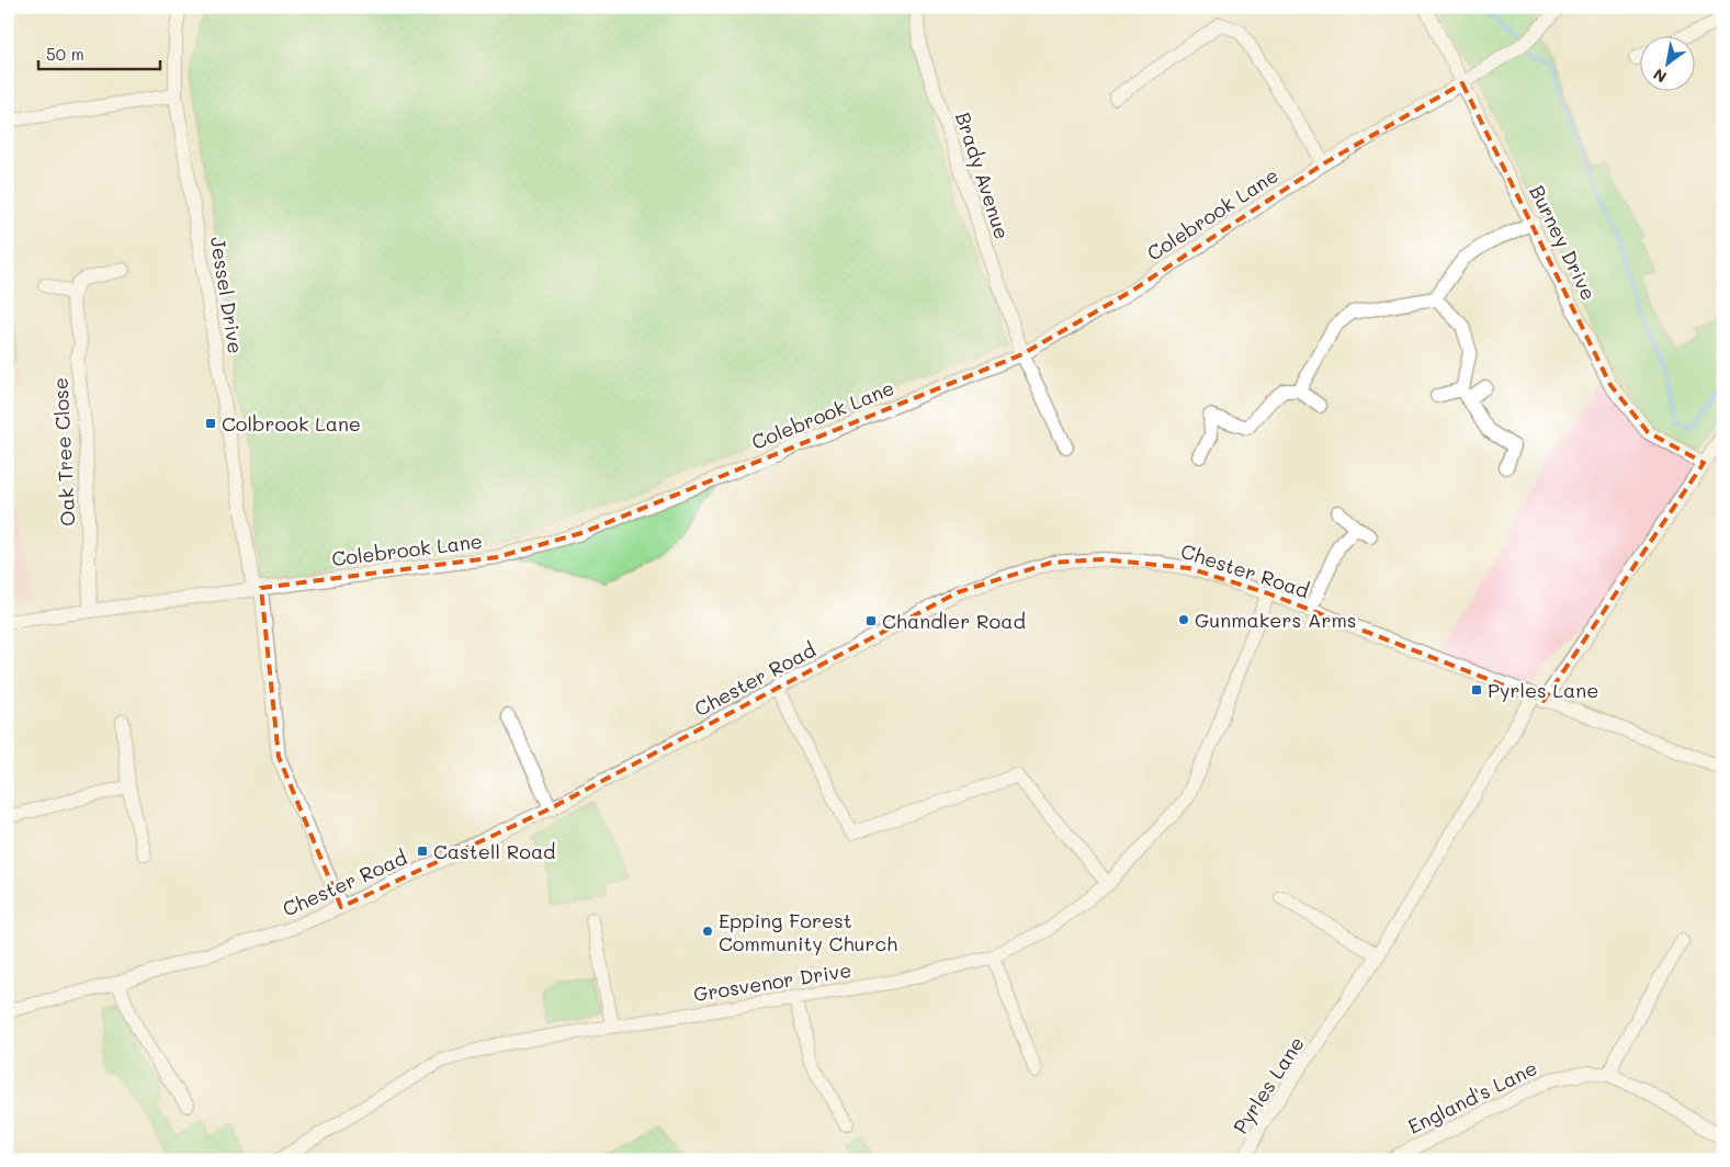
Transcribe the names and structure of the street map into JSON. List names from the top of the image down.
{
  "streets": {
    "street": [
      "Brady Avenue",
      "Colebrook Lane",
      "Burney Drive",
      "Jessel Drive",
      "Oak Tree Close",
      "Chester Road",
      "Grosvenor Drive",
      "Pyrles Lane",
      "England's Lane"
    ]
  },
  "crossings": [
    ["Brady Avenue", "Colebrook Lane"],
    ["Colebrook Lane", "Burney Drive"],
    ["Colebrook Lane", "Jessel Drive"],
    ["Colebrook Lane", "Oak Tree Close"],
    ["Burney Drive", "Pyrles Lane"],
    ["Chester Road", "Grosvenor Drive"],
    ["Chester Road", "Pyrles Lane"]
  ],
  "places": {
    "transit": [
      "Colbrook Lane",
      "Chandler Road",
      "Pyrles Lane",
      "Castell Road"
    ],
    "other": ["Gunmakers Arms", "Epping Forest Community Church"]
  },
  "scale_bar": "50 m",
  "north": "bottom left"
}
